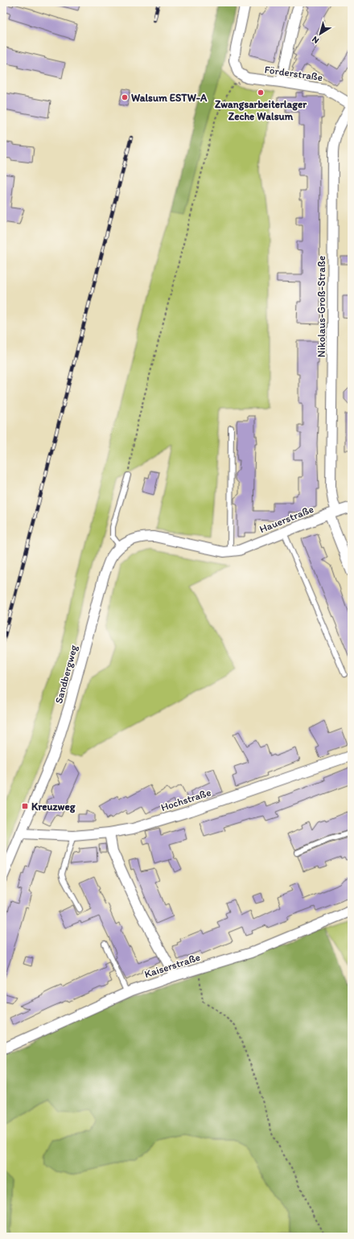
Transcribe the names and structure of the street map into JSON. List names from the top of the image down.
{
  "streets": {
    "street": [
      "Förderstraße",
      "Nikolaus-Groß-Straße",
      "Hauerstraße",
      "Sandbergweg",
      "Hochstraße",
      "Kaiserstraße"
    ]
  },
  "crossings": [
    ["Förderstraße", "Nikolaus-Groß-Straße"],
    ["Nikolaus-Groß-Straße", "Hauerstraße"],
    ["Hauerstraße", "Sandbergweg"],
    ["Sandbergweg", "Hochstraße"]
  ],
  "places": {
    "other": ["Zwangsarbeiterlager Zeche Walsum", "Walsum ESTW-A"],
    "transit": ["Kreuzweg"]
  },
  "north": "bottom left"
}
